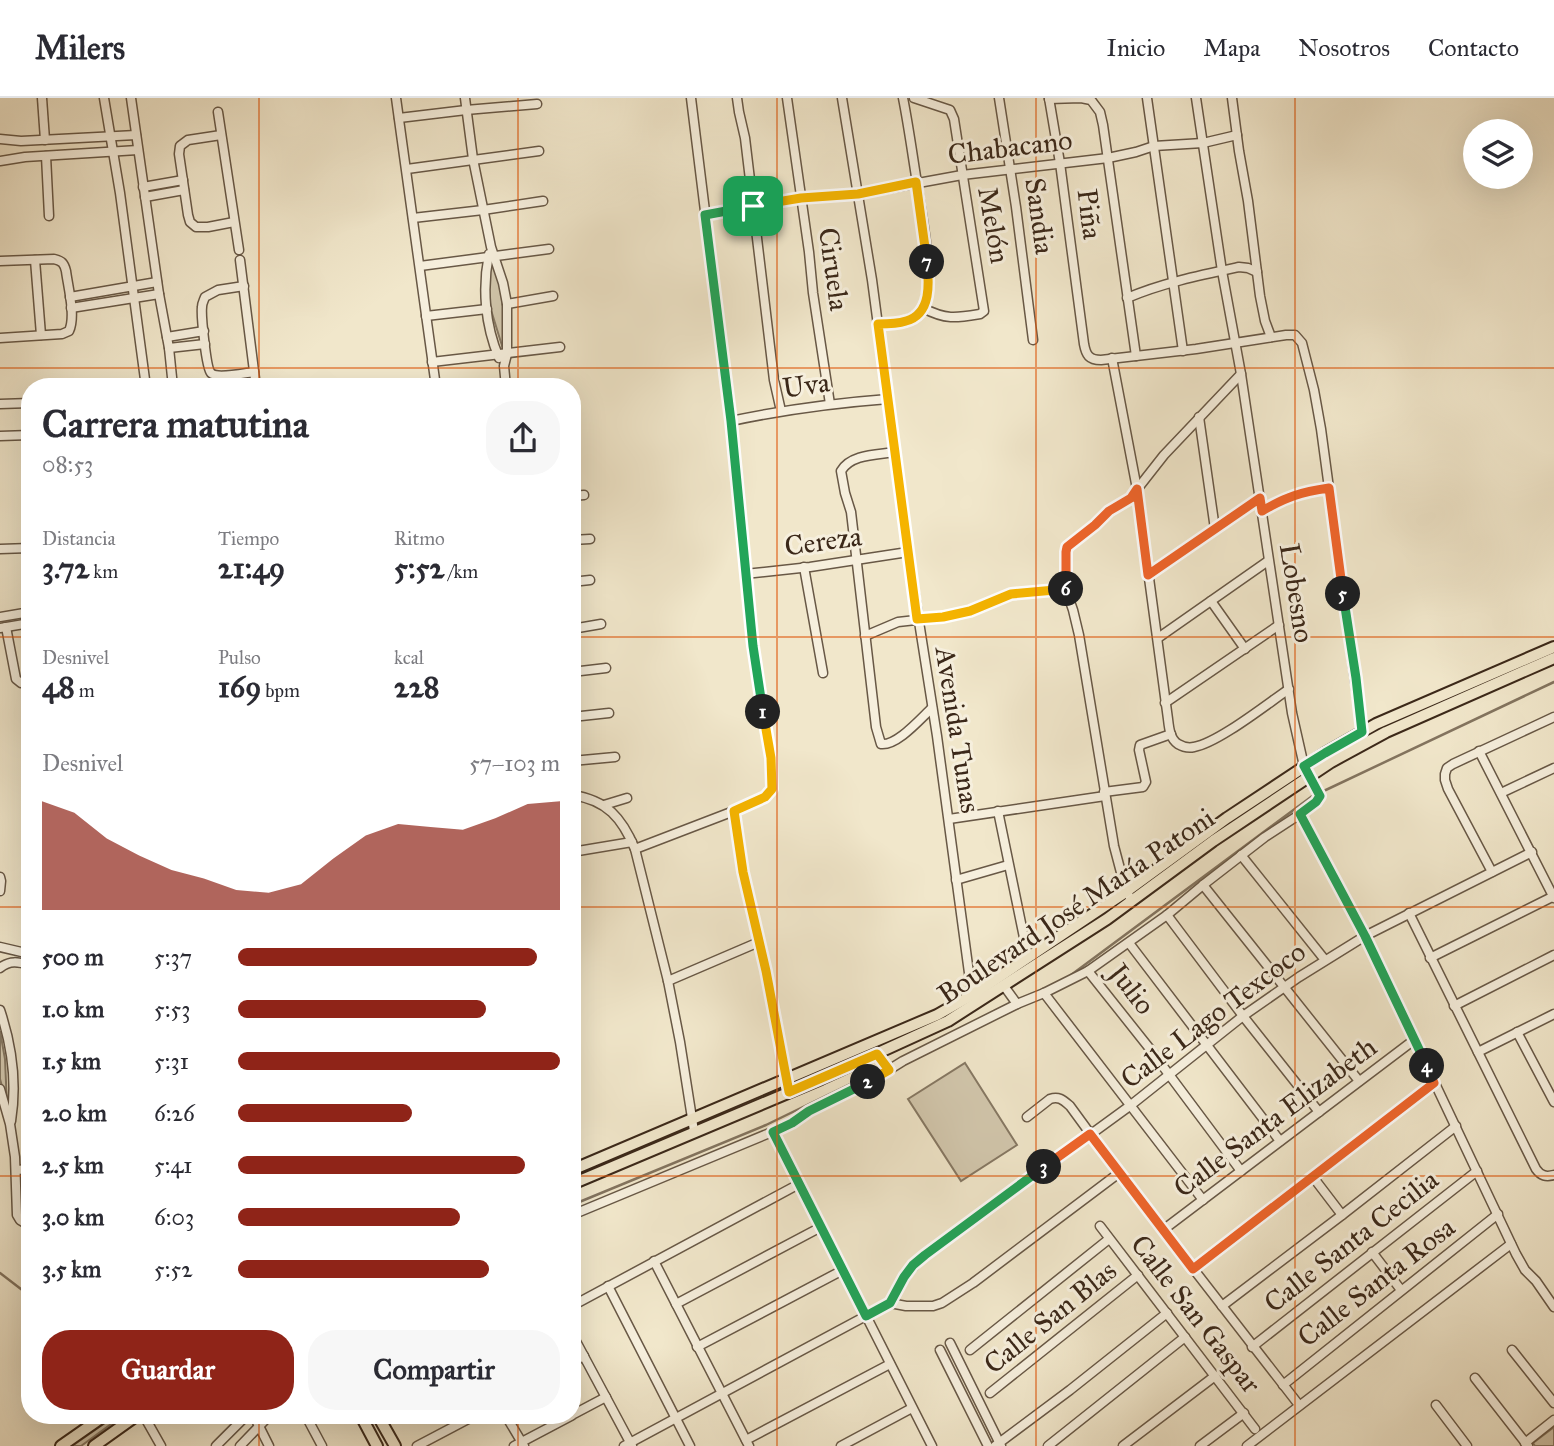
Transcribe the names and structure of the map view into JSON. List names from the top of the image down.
{
  "streets": {
    "main road": ["Boulevard José María Patoni"],
    "street": [
      "Chabacano",
      "Piña",
      "Sandia",
      "Melón",
      "Ciruela",
      "Uva",
      "Cereza",
      "Lobesno",
      "Avenida Tunas",
      "Julio",
      "Calle Lago Texcoco",
      "Calle Santa Elizabeth",
      "Calle Santa Cecilia",
      "Calle Santa Rosa",
      "Calle San Gaspar",
      "Calle San Blas"
    ]
  },
  "crossings": [
    ["Chabacano", "Piña"],
    ["Chabacano", "Sandia"],
    ["Chabacano", "Melón"],
    ["Chabacano", "Ciruela"],
    ["Chabacano", "Lobesno"],
    ["Chabacano", "Avenida Tunas"],
    ["Ciruela", "Uva"],
    ["Uva", "Avenida Tunas"],
    ["Cereza", "Avenida Tunas"],
    ["Lobesno", "Boulevard José María Patoni"],
    ["Avenida Tunas", "Boulevard José María Patoni"],
    ["Julio", "Calle Lago Texcoco"],
    ["Julio", "Calle Santa Elizabeth"],
    ["Calle San Gaspar", "Calle San Blas"]
  ],
  "page": {
    "header": "Milers",
    "nav": [
      "Inicio",
      "Mapa",
      "Nosotros",
      "Contacto"
    ],
    "pins": [
      "7",
      "6",
      "5",
      "1",
      "4",
      "2",
      "3"
    ],
    "heading": ["Carrera matutina", "08:53"],
    "stats": [
      ["Distancia", "3.72 km"],
      ["Tiempo", "21:49"],
      ["Ritmo", "5:52 /km"],
      ["Desnivel", "48 m"],
      ["Pulso", "169 bpm"],
      ["kcal", "228"]
    ],
    "chart": ["Desnivel", "57–103 m"],
    "list": [
      {
        "name": "500 m",
        "note": "5:37"
      },
      {
        "name": "1.0 km",
        "note": "5:53"
      },
      {
        "name": "1.5 km",
        "note": "5:31"
      },
      {
        "name": "2.0 km",
        "note": "6:26"
      },
      {
        "name": "2.5 km",
        "note": "5:41"
      },
      {
        "name": "3.0 km",
        "note": "6:03"
      },
      {
        "name": "3.5 km",
        "note": "5:52"
      }
    ],
    "buttons": ["Guardar", "Compartir"]
  }
}
